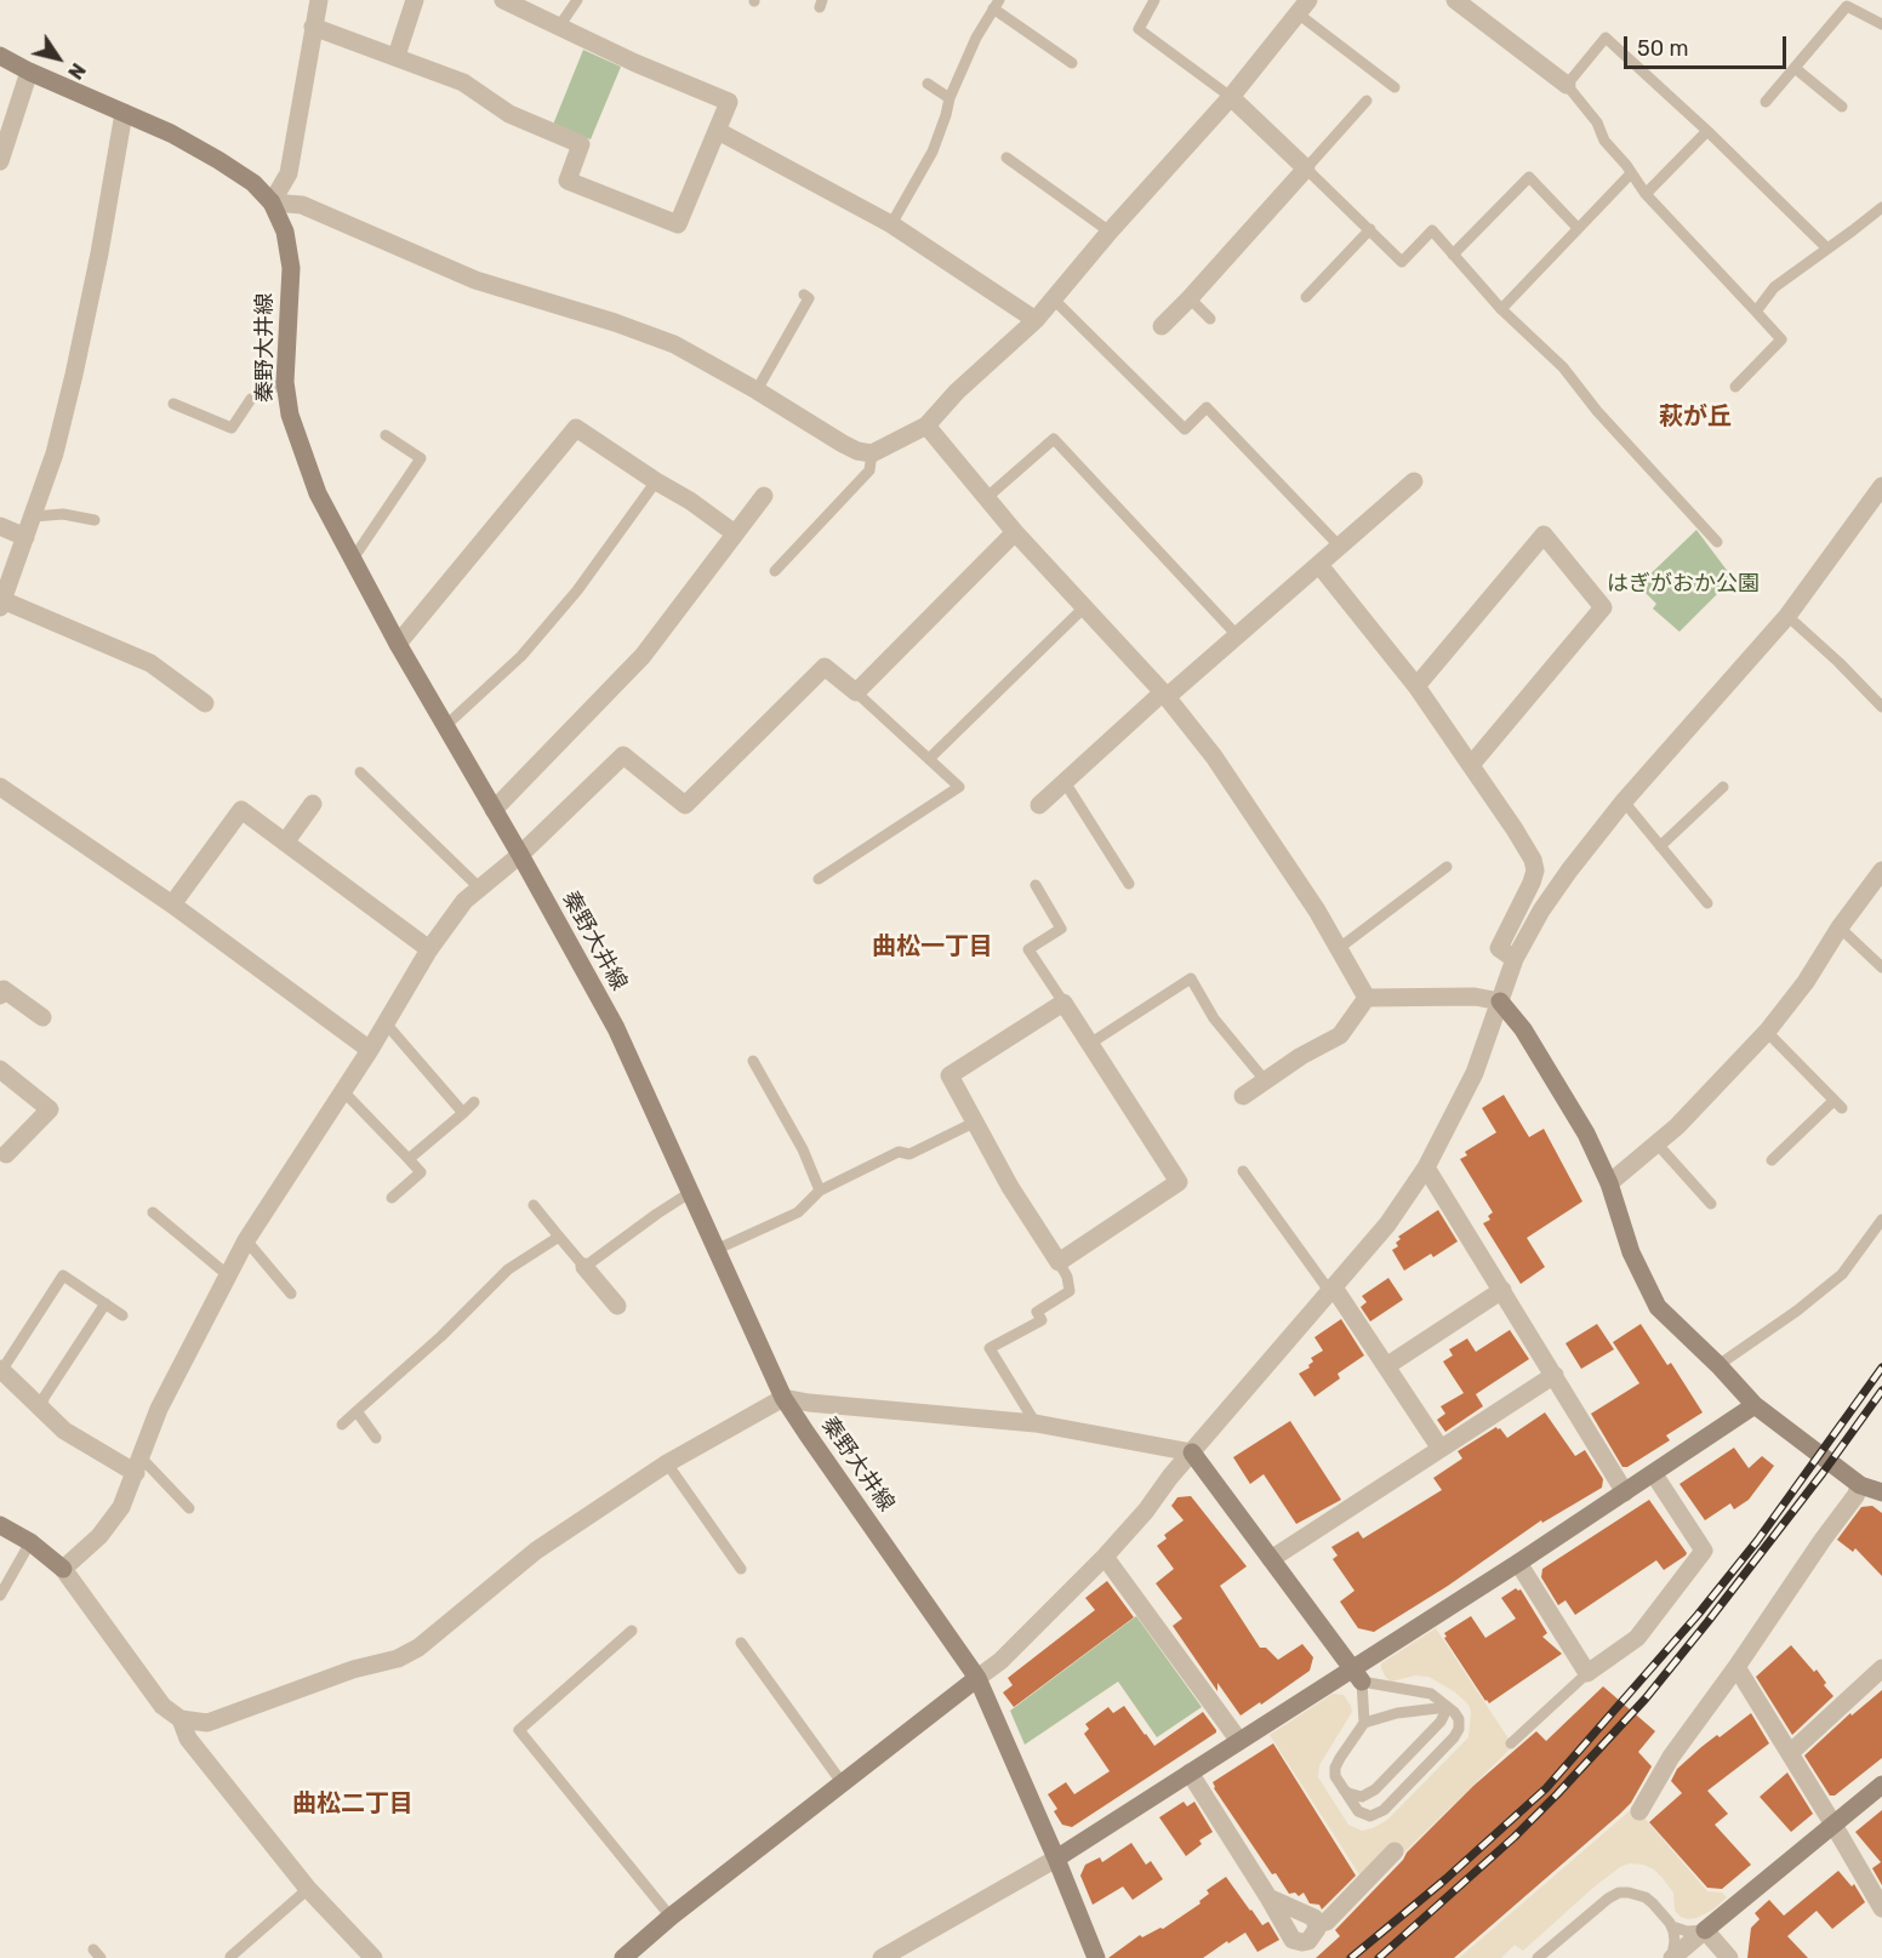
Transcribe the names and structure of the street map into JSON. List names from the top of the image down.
{
  "streets": {
    "street": ["秦野大井線"]
  },
  "districts": ["萩が丘", "曲松一丁目", "曲松二丁目"],
  "parks": ["はぎがおか公園"],
  "scale_bar": "50 m",
  "north": "bottom right"
}
